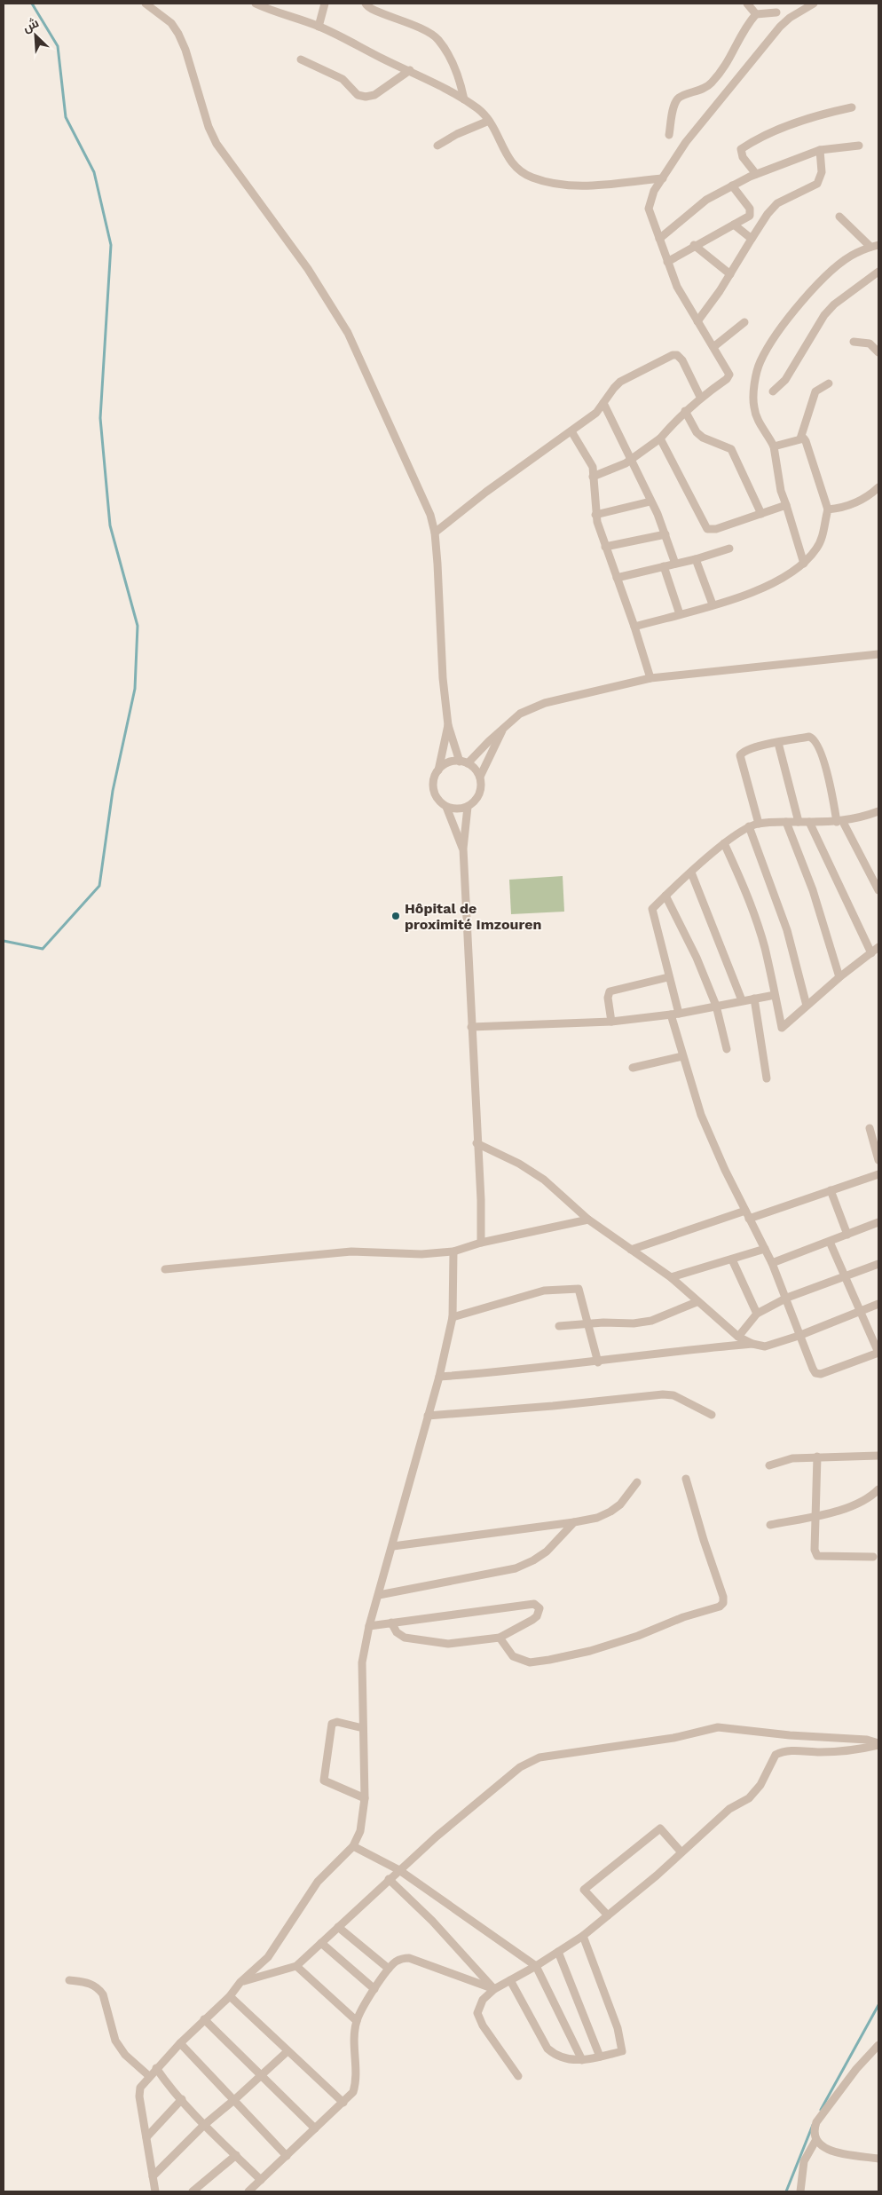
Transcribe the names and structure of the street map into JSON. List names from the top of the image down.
{
  "places": ["Hôpital de proximité Imzouren"],
  "north": "top left"
}
